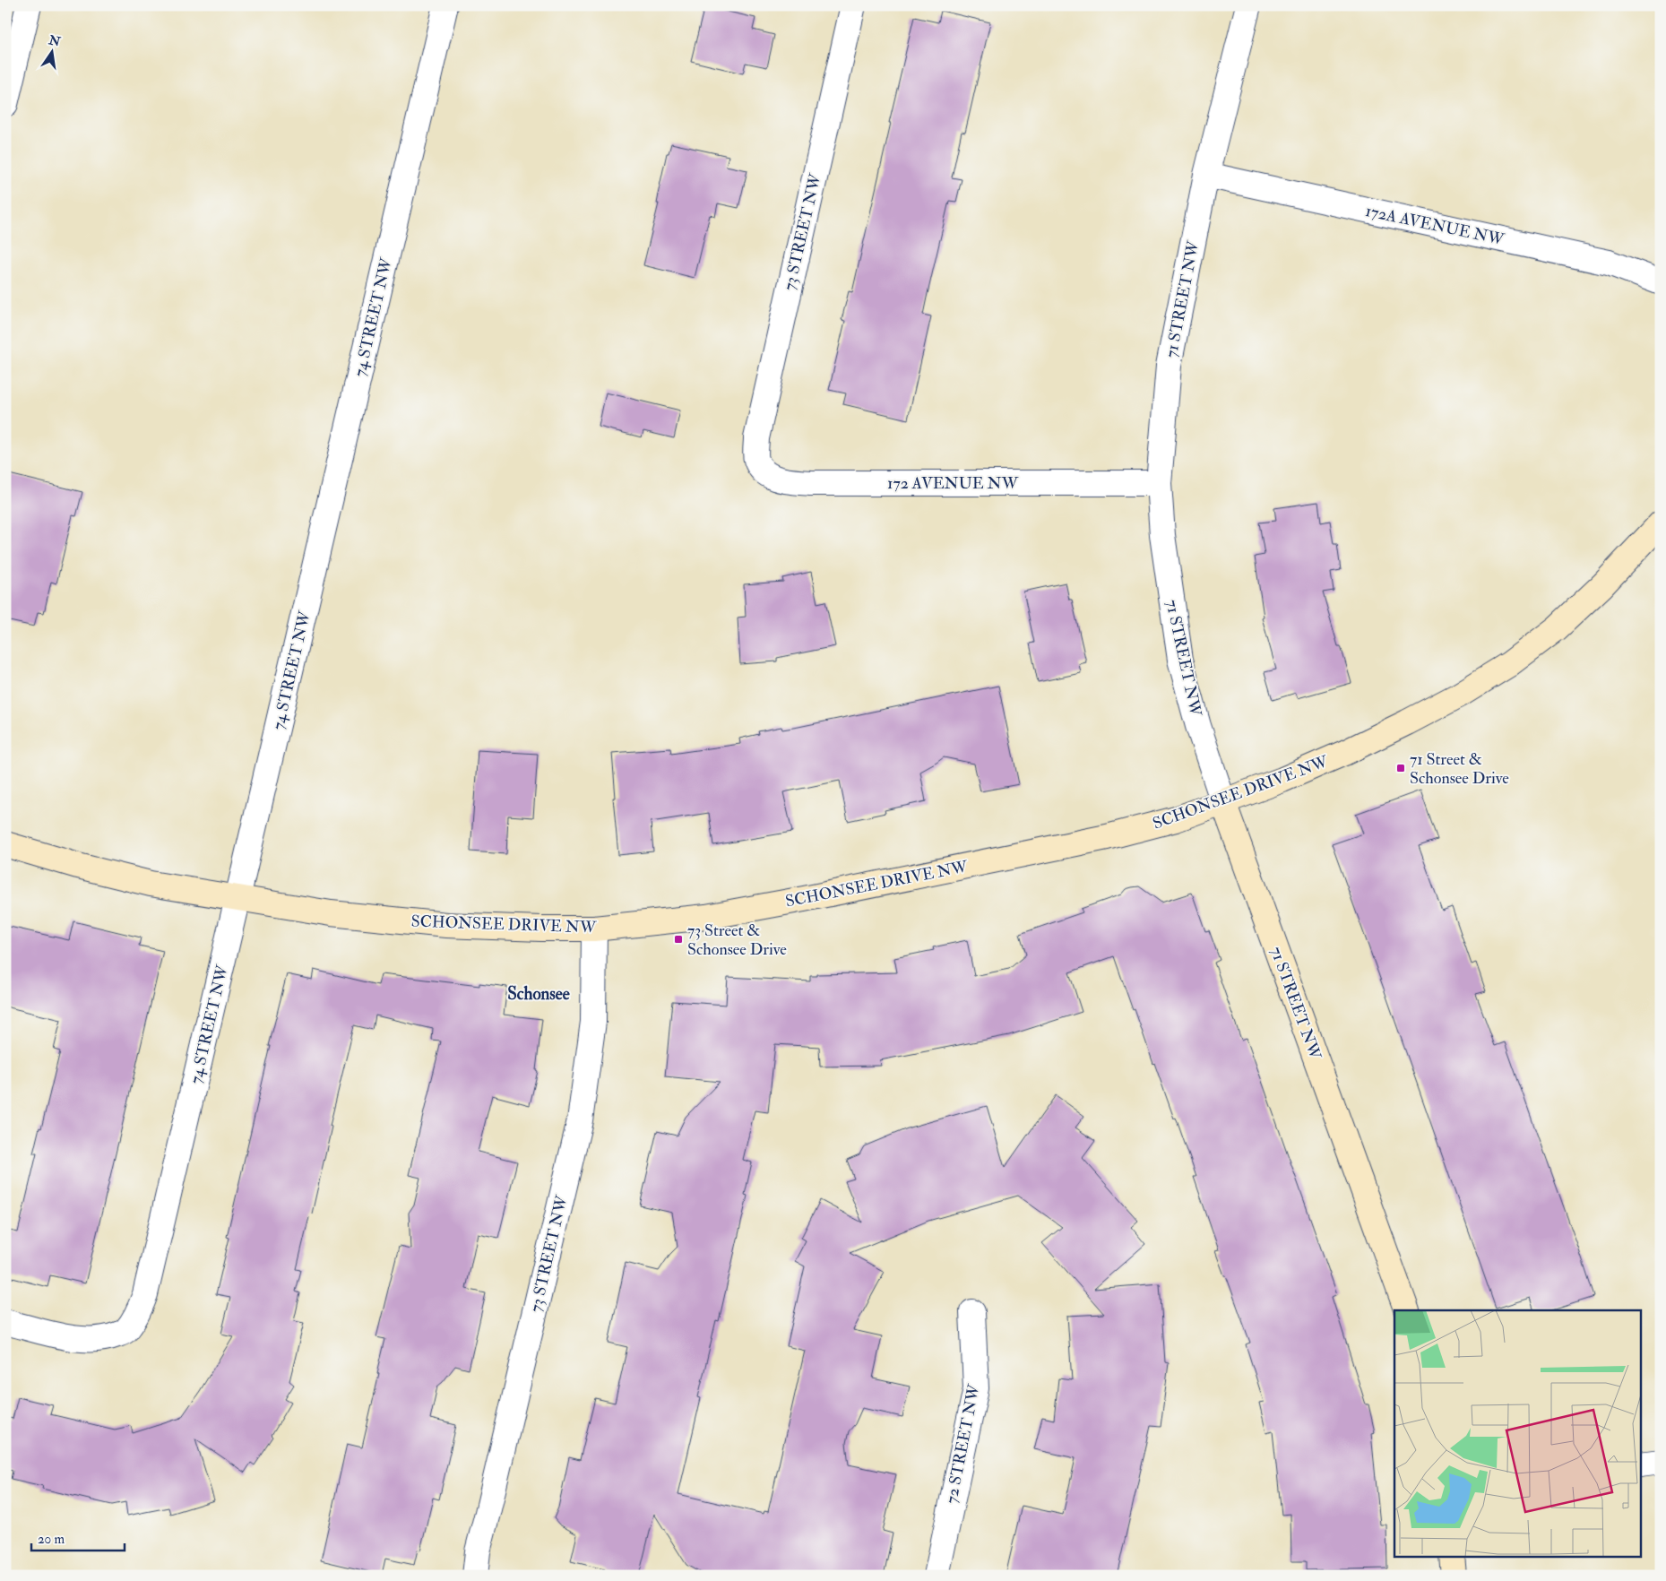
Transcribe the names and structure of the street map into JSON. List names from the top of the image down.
{
  "streets": {
    "street": [
      "172A AVENUE NW",
      "73 STREET NW",
      "71 STREET NW",
      "74 STREET NW",
      "172 AVENUE NW",
      "SCHONSEE DRIVE NW",
      "72 STREET NW"
    ]
  },
  "crossings": [
    ["172A AVENUE NW", "71 STREET NW"],
    ["73 STREET NW", "172 AVENUE NW"],
    ["73 STREET NW", "SCHONSEE DRIVE NW"],
    ["71 STREET NW", "172 AVENUE NW"],
    ["71 STREET NW", "SCHONSEE DRIVE NW"],
    ["74 STREET NW", "SCHONSEE DRIVE NW"]
  ],
  "districts": ["Schonsee"],
  "places": {
    "transit": ["71 Street & Schonsee Drive", "73 Street & Schonsee Drive"]
  },
  "scale_bar": "20 m",
  "north": "top"
}
